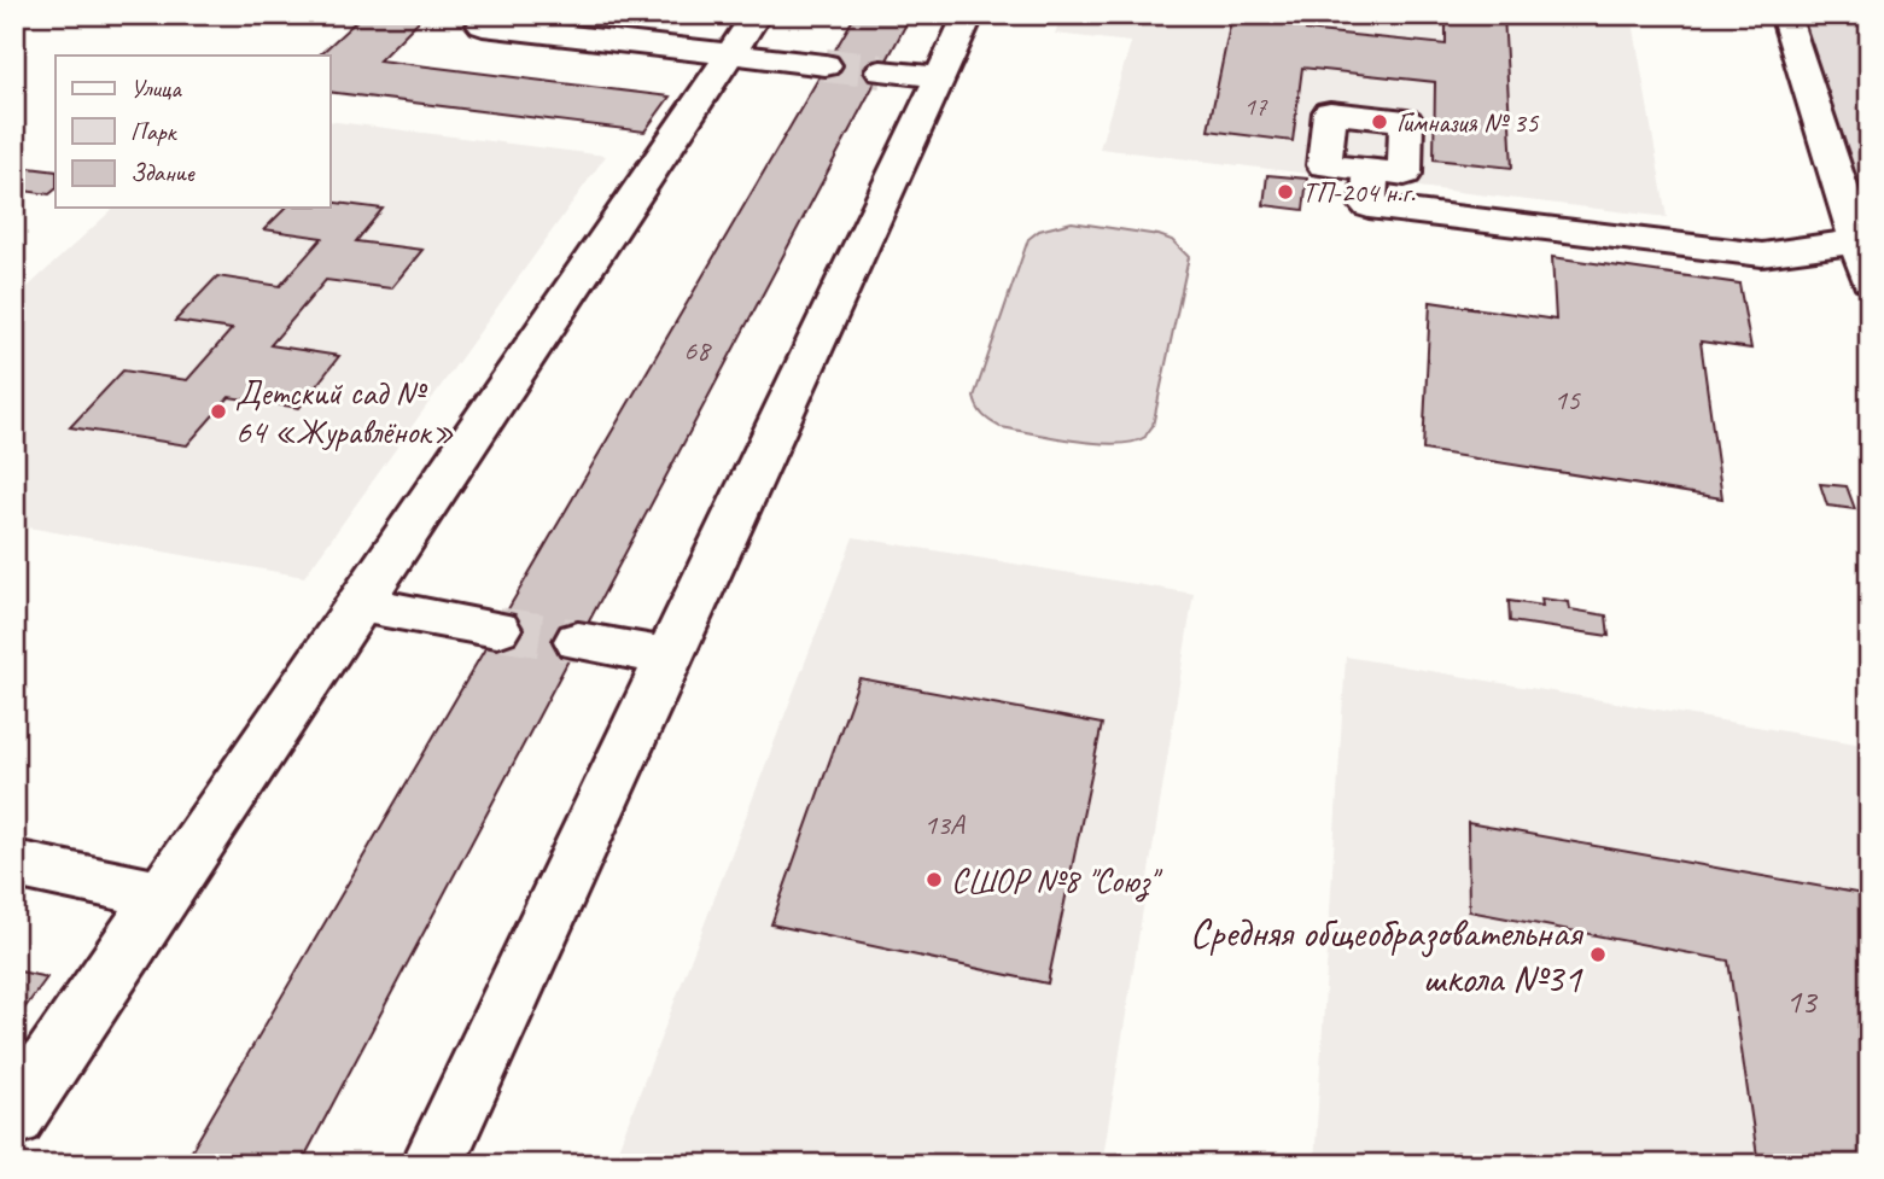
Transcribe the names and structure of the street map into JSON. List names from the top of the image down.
{
  "places": [
    "Гимназия № 35",
    "ТП-204 н.г.",
    "Детский сад № 64 «Журавлёнок»",
    "СШОР №8 \"Союз\"",
    "Средняя общеобразовательная школа №31"
  ],
  "house_numbers": [
    "17",
    "68",
    "15",
    "13А",
    "13"
  ],
  "legend": ["Улица", "Парк", "Здание"]
}
